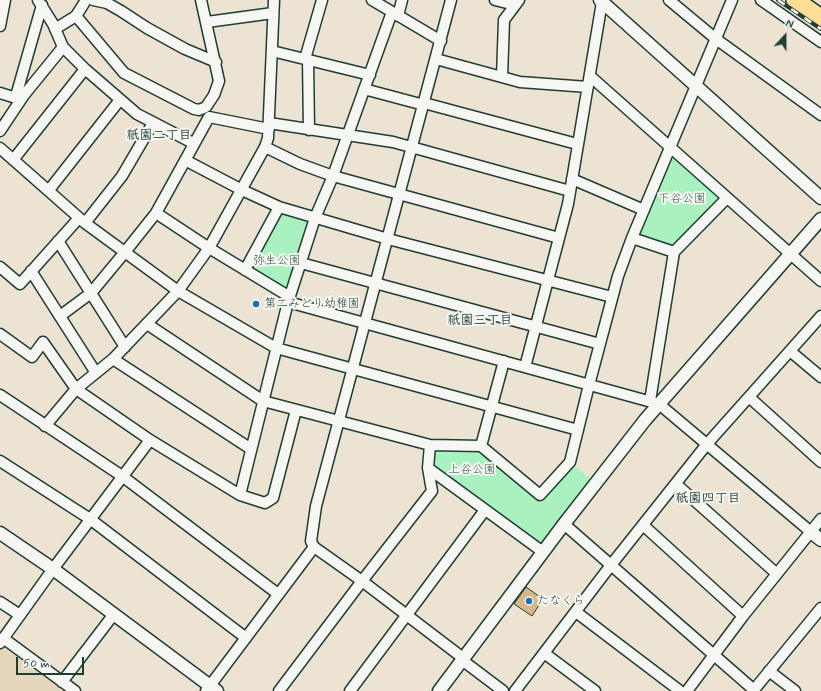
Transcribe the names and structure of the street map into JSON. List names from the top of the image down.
{
  "districts": ["祇園二丁目", "祇園三丁目", "祇園四丁目"],
  "parks": ["下谷公園", "弥生公園", "上谷公園"],
  "places": ["第二みどり幼稚園", "たなくら"],
  "scale_bar": "50 m",
  "north": "top"
}
